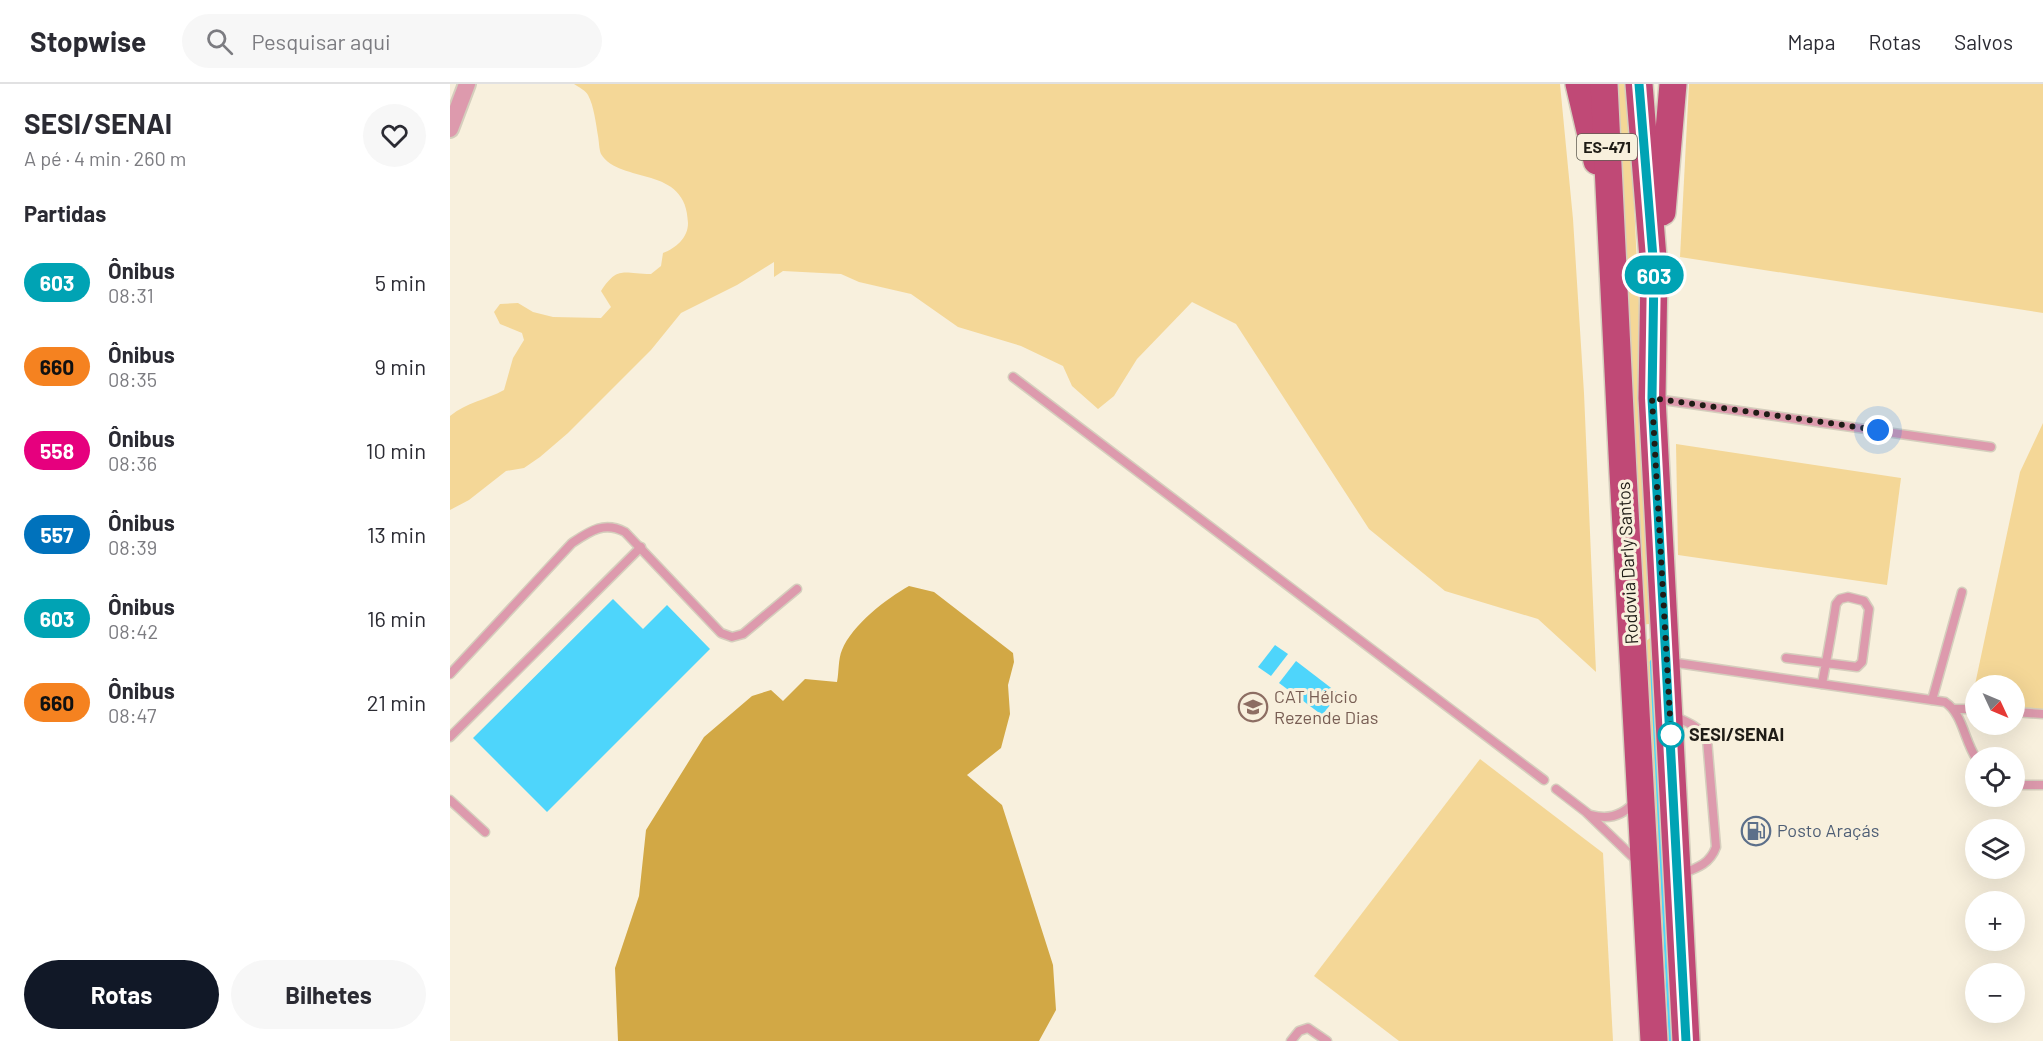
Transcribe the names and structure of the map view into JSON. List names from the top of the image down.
{
  "streets": {
    "main road": ["ES-471", "Rodovia Darly Santos"]
  },
  "places": {
    "school or university": ["CAT Hélcio Rezende Dias"],
    "other": ["SESI/SENAI"],
    "fuel station": ["Posto Araçás"]
  },
  "lines": ["bus line 603"],
  "north": "bottom right",
  "page": {
    "header": "Stopwise",
    "search": "Pesquisar aqui",
    "nav": ["Mapa", "Rotas", "Salvos"],
    "heading": [
      ["SESI/SENAI", "A pé · 4 min · 260 m"],
      "Partidas"
    ],
    "on_map": "603",
    "list": [
      {
        "mark": "603",
        "name": "Ônibus",
        "note": "08:31",
        "value": "5 min"
      },
      {
        "mark": "660",
        "name": "Ônibus",
        "note": "08:35",
        "value": "9 min"
      },
      {
        "mark": "558",
        "name": "Ônibus",
        "note": "08:36",
        "value": "10 min"
      },
      {
        "mark": "557",
        "name": "Ônibus",
        "note": "08:39",
        "value": "13 min"
      },
      {
        "mark": "603",
        "name": "Ônibus",
        "note": "08:42",
        "value": "16 min"
      },
      {
        "mark": "660",
        "name": "Ônibus",
        "note": "08:47",
        "value": "21 min"
      }
    ],
    "map_buttons": ["+", "−"],
    "buttons": ["Rotas", "Bilhetes"]
  }
}
